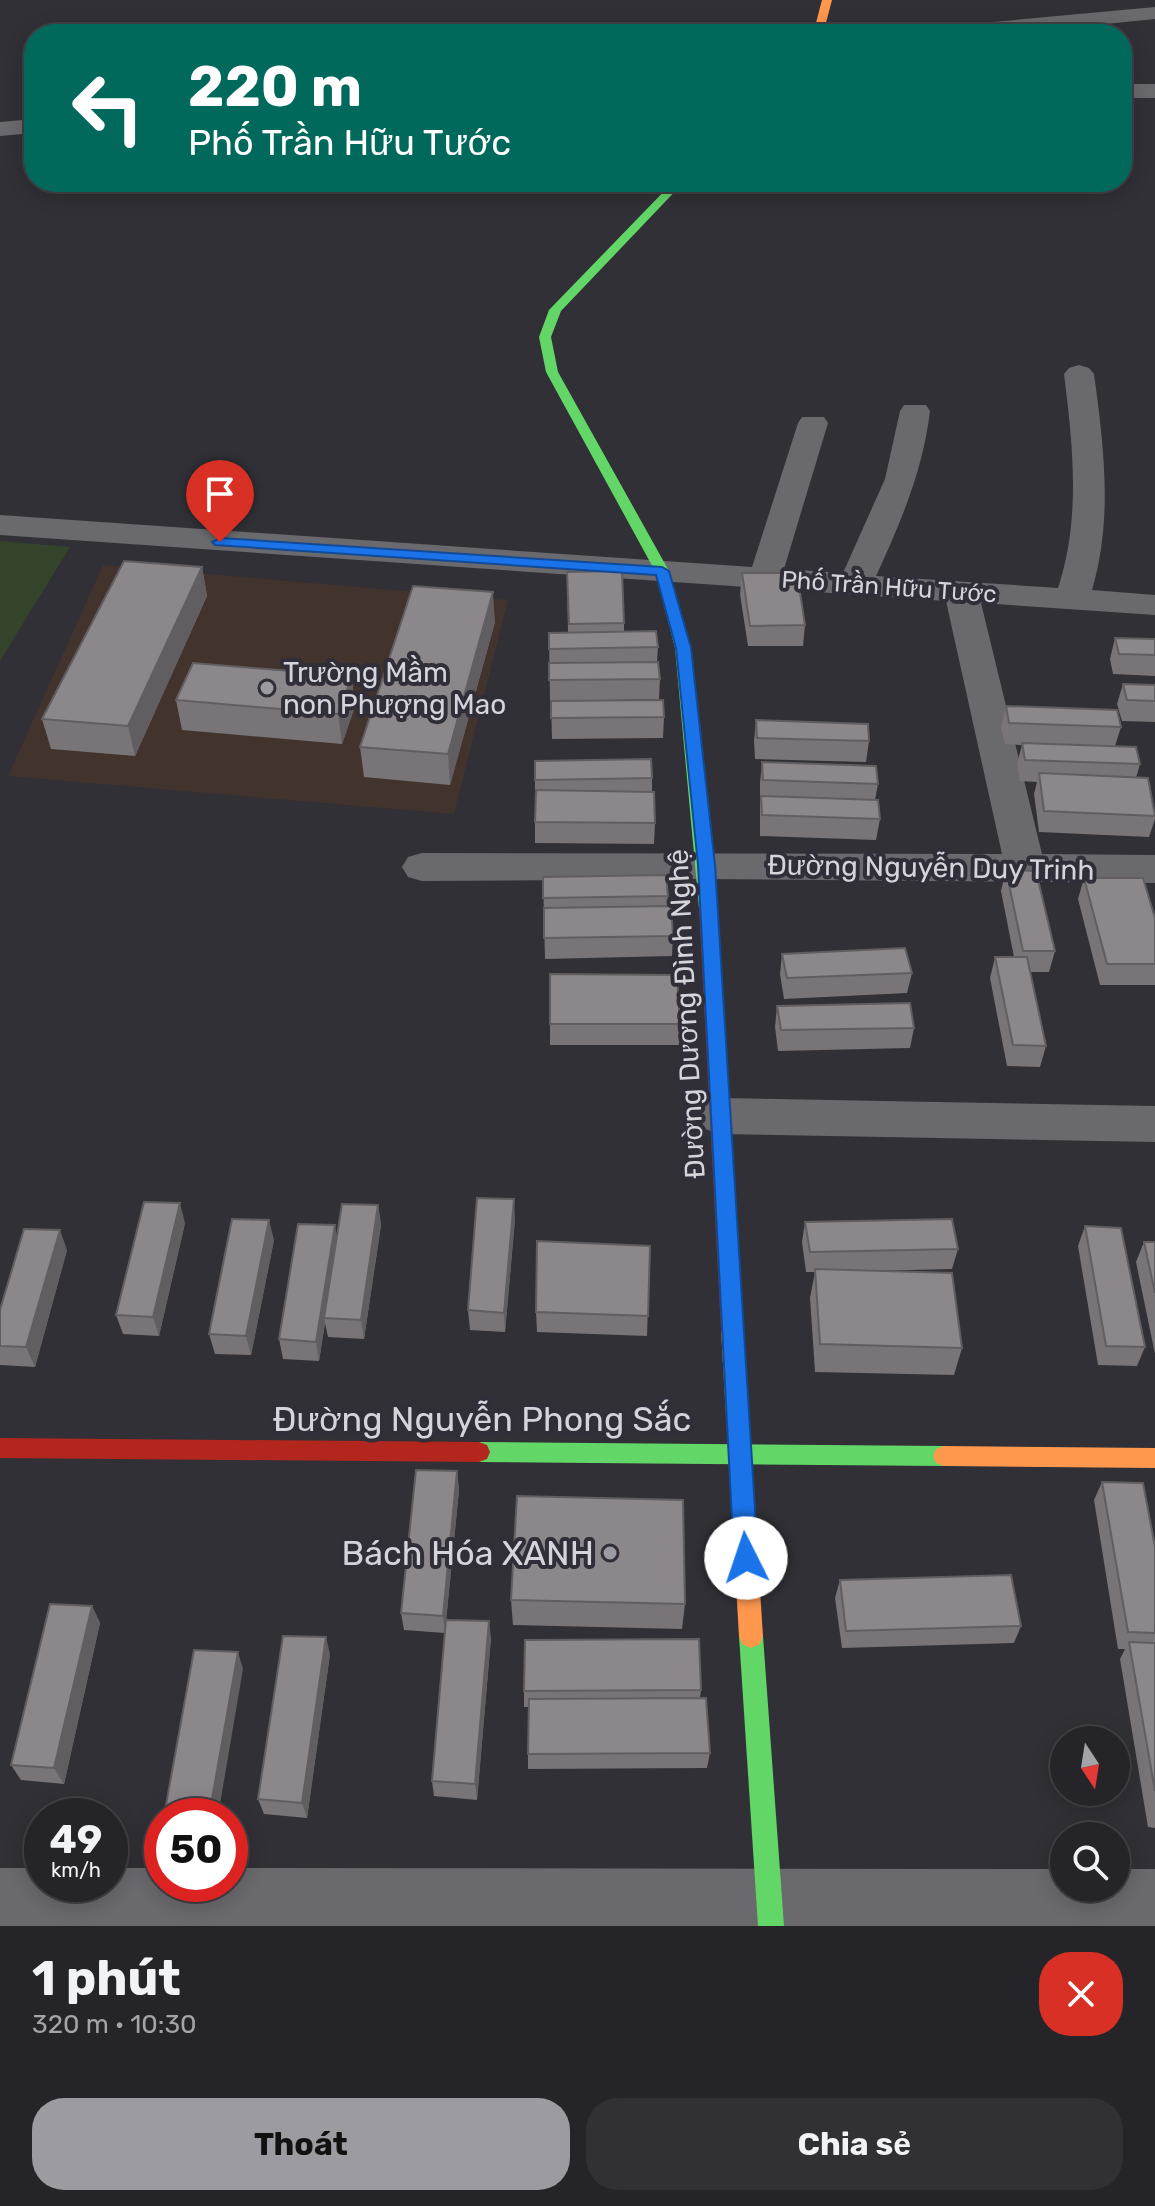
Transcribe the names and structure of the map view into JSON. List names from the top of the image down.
{
  "streets": {
    "main road": ["Đường Dương Đình Nghệ", "Đường Nguyễn Phong Sắc"],
    "street": ["Phố Trần Hữu Tước", "Đường Nguyễn Duy Trinh"]
  },
  "crossings": [
    ["Phố Trần Hữu Tước", "Đường Dương Đình Nghệ"],
    ["Đường Nguyễn Duy Trinh", "Đường Dương Đình Nghệ"],
    ["Đường Dương Đình Nghệ", "Đường Nguyễn Phong Sắc"]
  ],
  "places": ["Trường Mầm non Phượng Mao", "Bách Hóa XANH"],
  "north": "bottom",
  "page": {
    "turn": ["220 m", "Phố Trần Hữu Tước"],
    "speed": "49 km/h",
    "limit": "50",
    "heading": ["1 phút", "320 m · 10:30"],
    "buttons": ["Thoát", "Chia sẻ"]
  }
}
